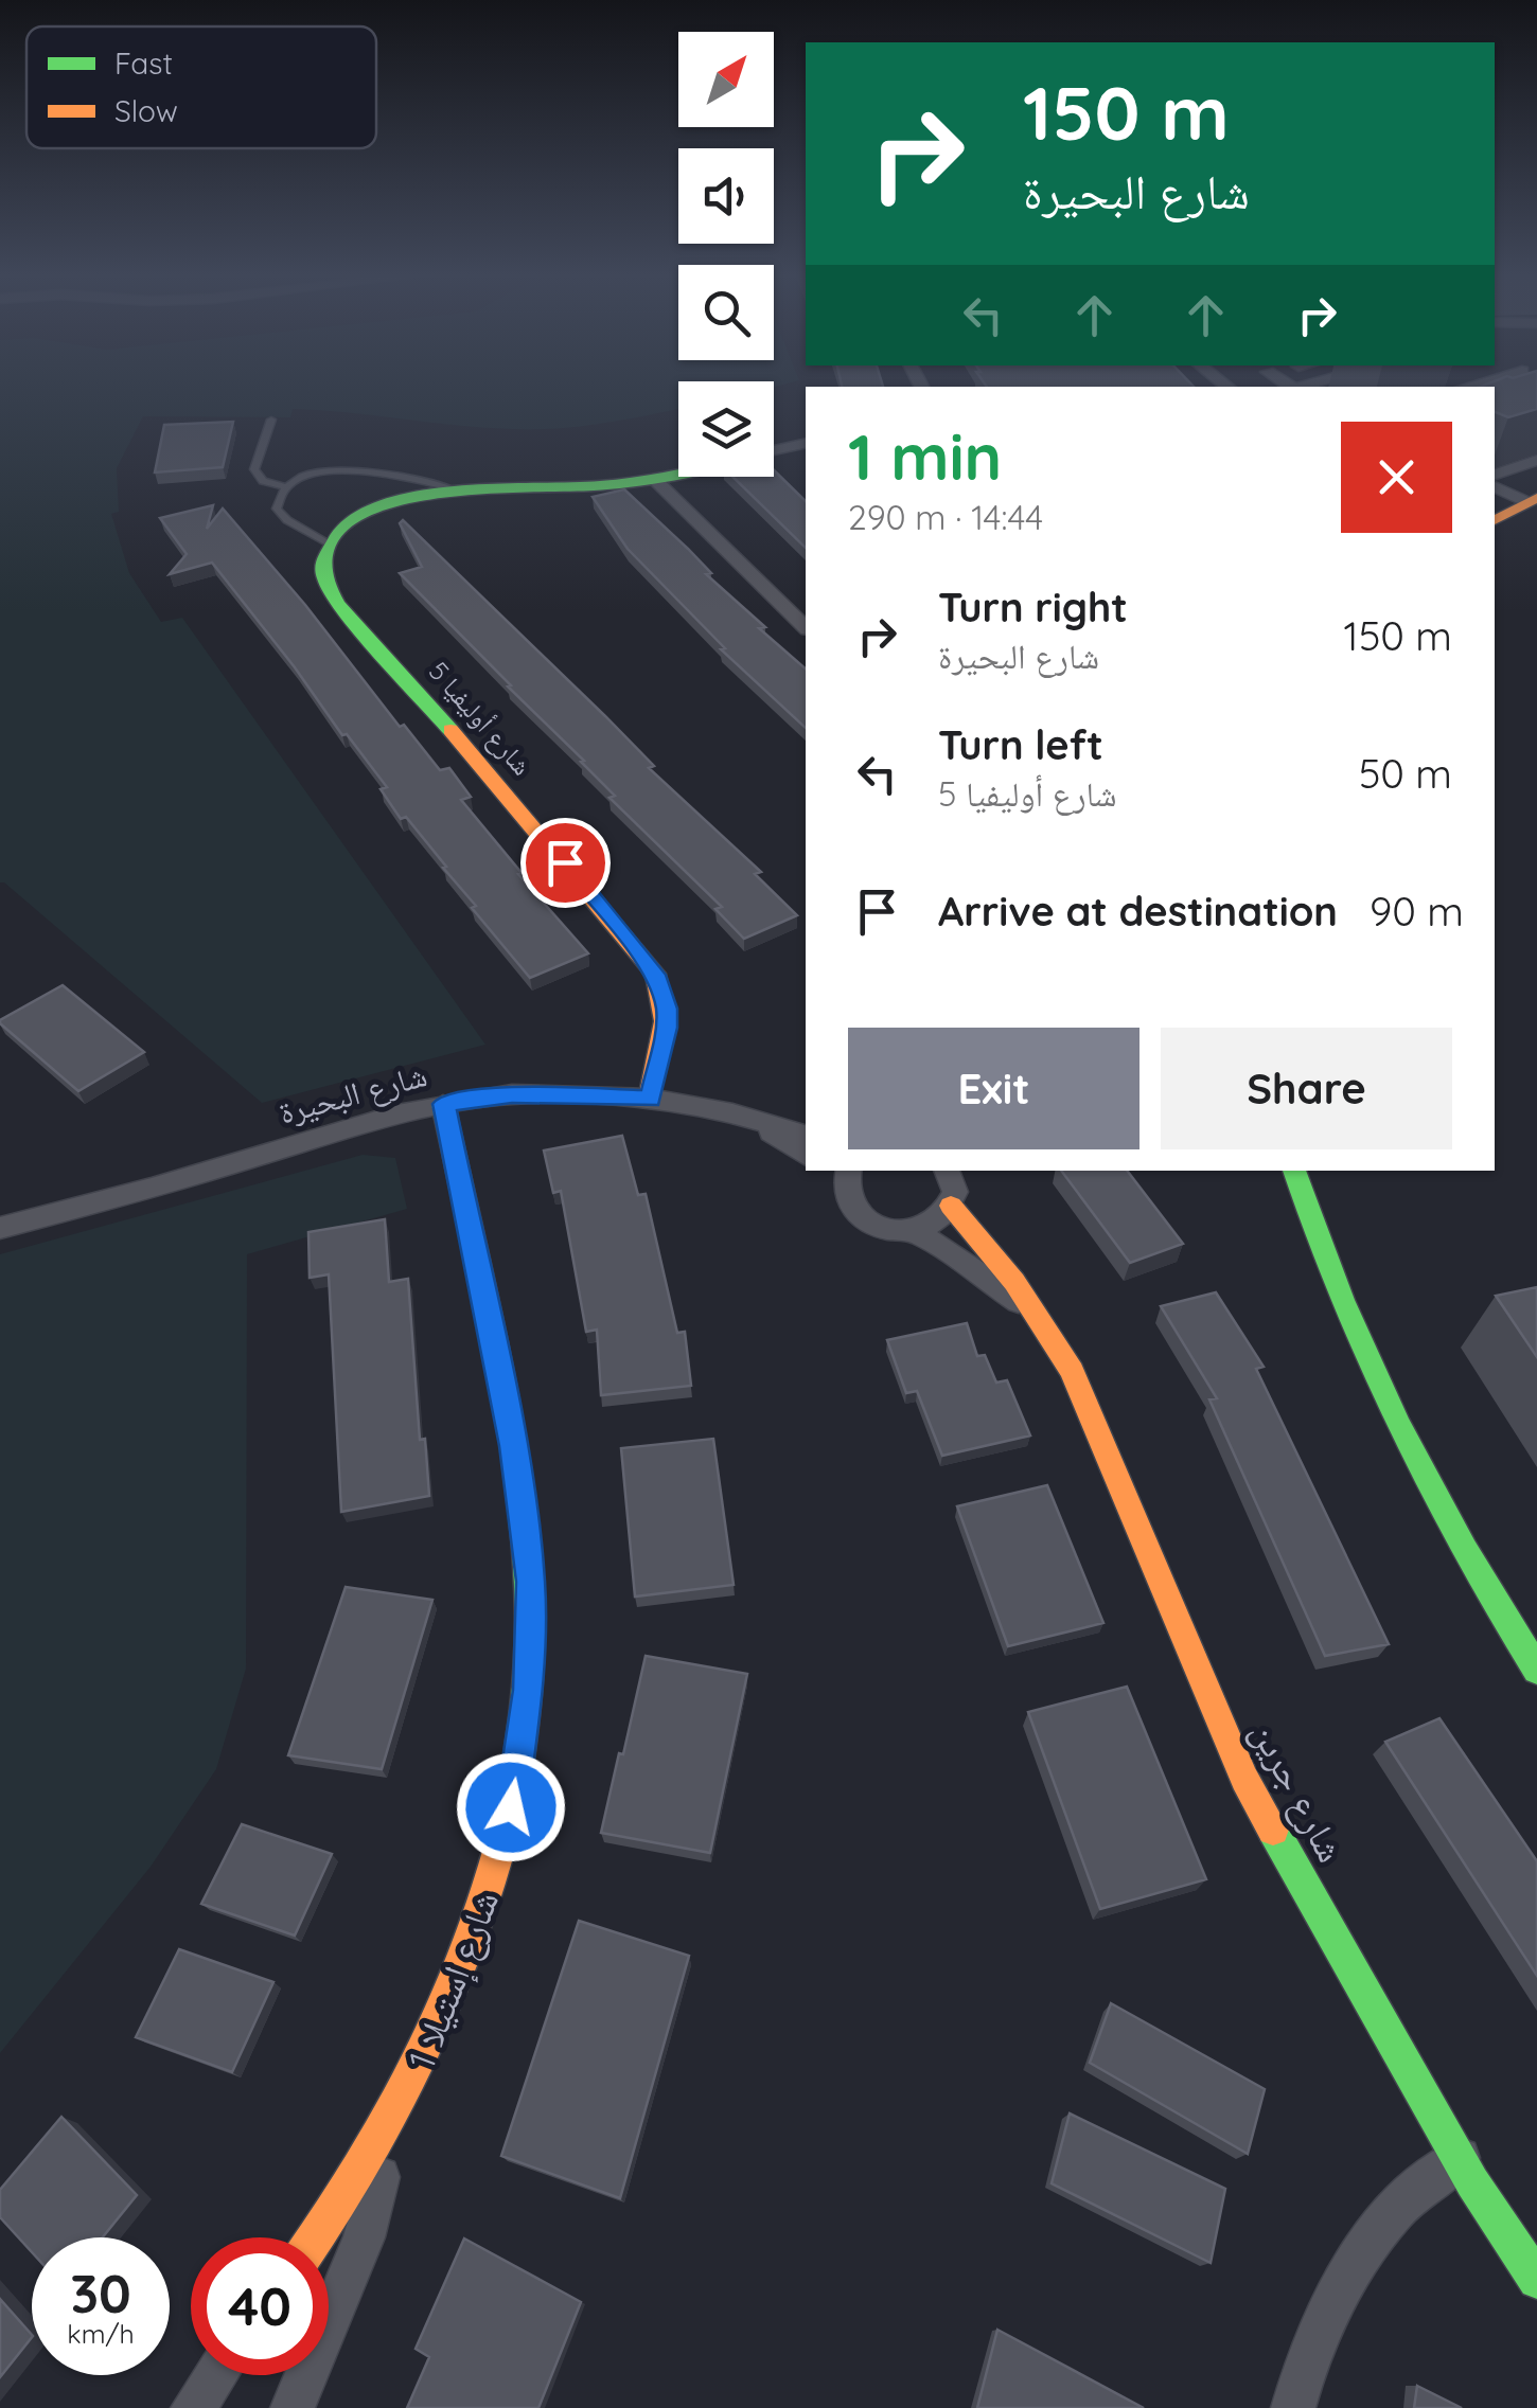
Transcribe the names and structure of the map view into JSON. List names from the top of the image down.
{
  "streets": {
    "street": [
      "شارع أوليفيا 5",
      "شارع البحيرة",
      "شارع جرين",
      "شارع إستيلا 1"
    ]
  },
  "crossings": [
    ["شارع أوليفيا 5", "شارع البحيرة"],
    ["شارع البحيرة", "شارع إستيلا 1"]
  ],
  "legend": ["Fast", "Slow"],
  "north": "top right",
  "page": {
    "turn": ["150 m", "شارع البحيرة"],
    "heading": ["1 min", "290 m · 14:44"],
    "list": [
      {
        "name": "Turn right",
        "note": "شارع البحيرة",
        "value": "150 m"
      },
      {
        "name": "Turn left",
        "note": "شارع أوليفيا 5",
        "value": "50 m"
      },
      {
        "name": "Arrive at destination",
        "value": "90 m"
      }
    ],
    "buttons": ["Exit", "Share"],
    "speed": "30 km/h",
    "limit": "40"
  }
}
